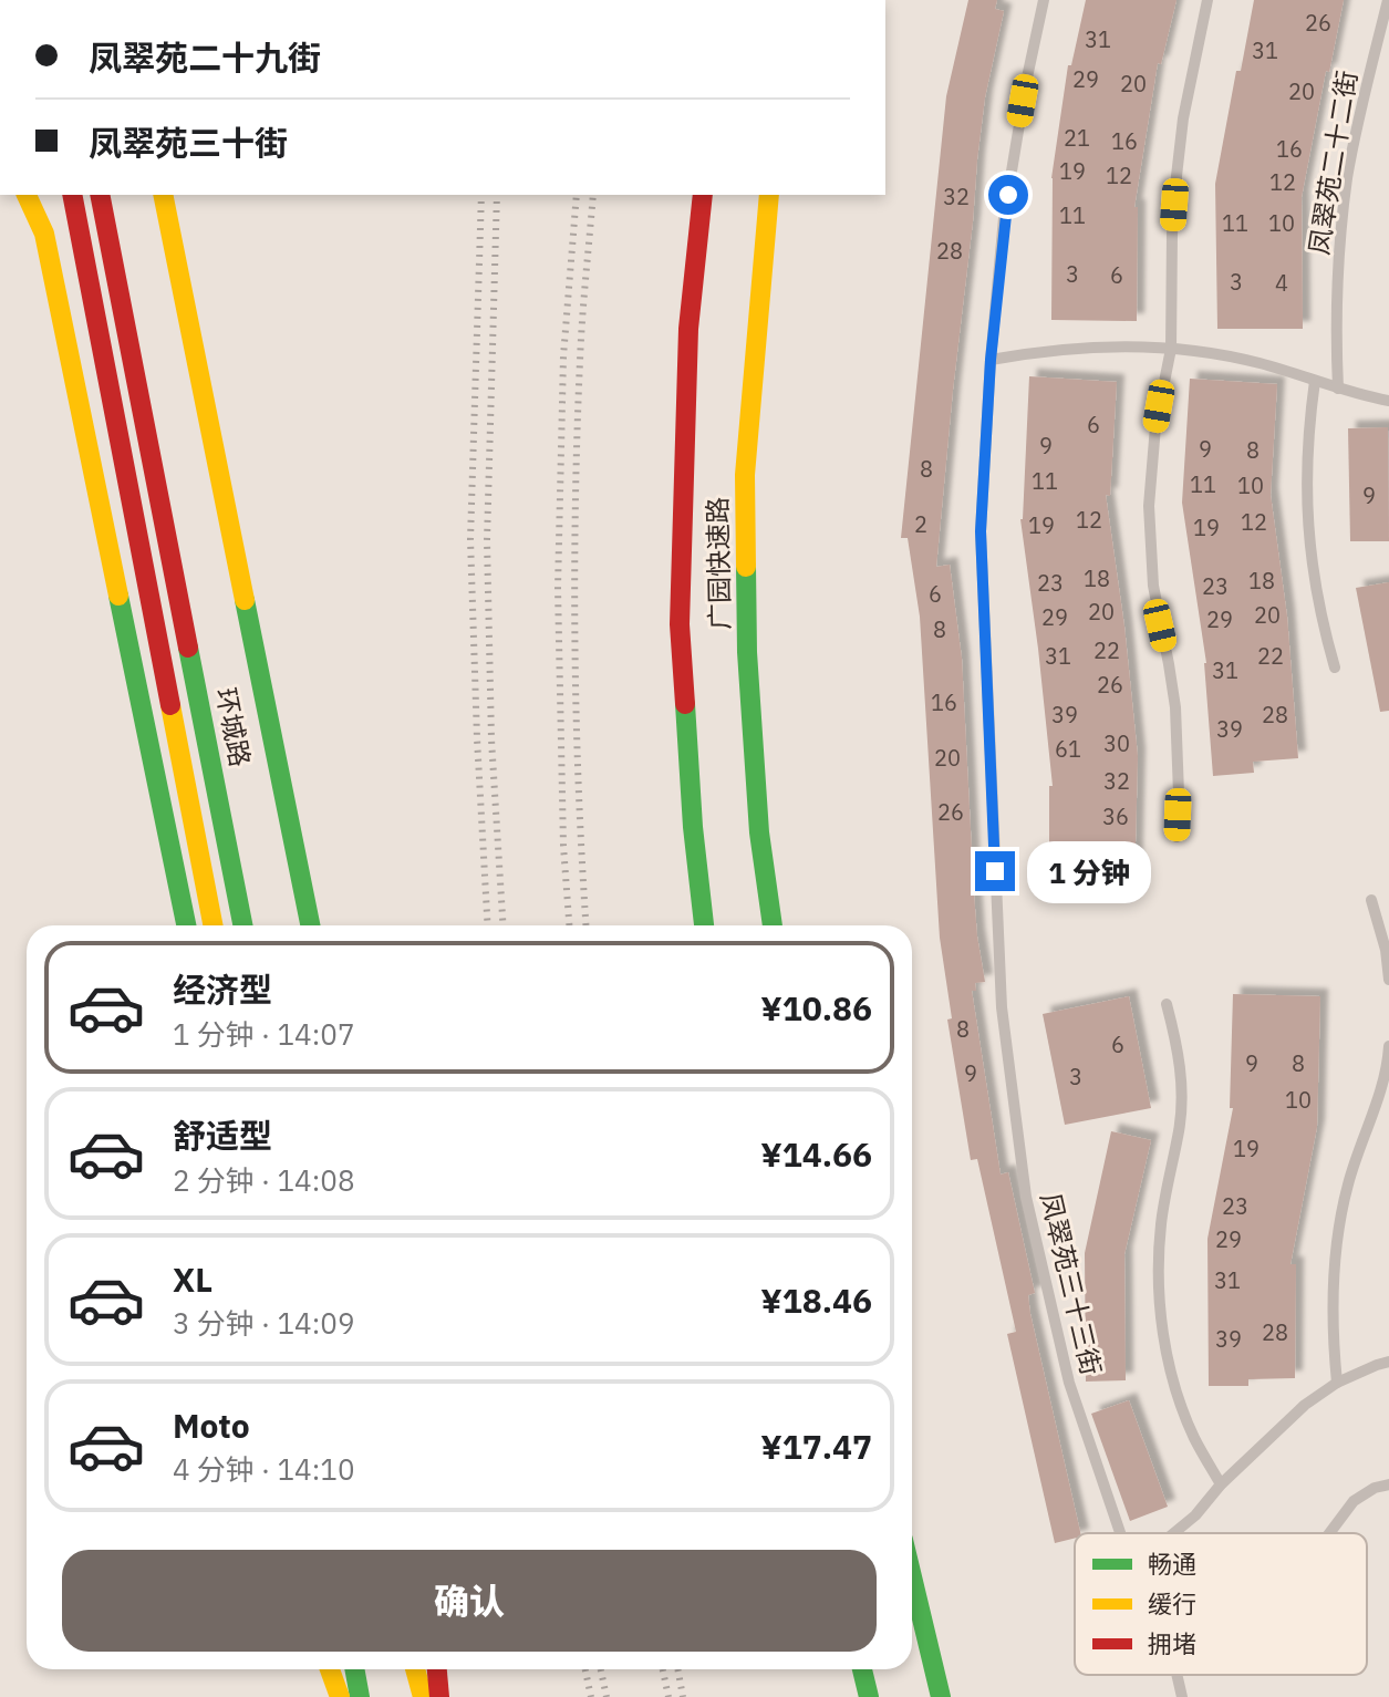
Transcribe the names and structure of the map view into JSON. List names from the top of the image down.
{
  "streets": {
    "main road": ["广园快速路", "环城路"],
    "lane": ["凤翠苑二十二街", "凤翠苑三十三街"]
  },
  "house_numbers": [
    "26",
    "31",
    "31",
    "29",
    "20",
    "20",
    "21",
    "16",
    "16",
    "19",
    "12",
    "12",
    "32",
    "11",
    "11",
    "10",
    "28",
    "3",
    "6",
    "3",
    "4",
    "6",
    "9",
    "9",
    "8",
    "8",
    "11",
    "11",
    "10",
    "9",
    "12",
    "12",
    "2",
    "19",
    "19",
    "18",
    "18",
    "23",
    "23",
    "6",
    "20",
    "20",
    "29",
    "29",
    "8",
    "22",
    "31",
    "22",
    "31",
    "26",
    "16",
    "39",
    "28",
    "39",
    "30",
    "61",
    "20",
    "32",
    "26",
    "36",
    "8",
    "6",
    "9",
    "8",
    "9",
    "3",
    "10",
    "19",
    "23",
    "29",
    "31",
    "28",
    "39"
  ],
  "legend": ["畅通", "缓行", "拥堵"],
  "page": {
    "banner": ["凤翠苑二十九街", "凤翠苑三十街"],
    "bubble": "1 分钟",
    "list": [
      {
        "name": "经济型",
        "note": "1 分钟 · 14:07",
        "value": "¥10.86"
      },
      {
        "name": "舒适型",
        "note": "2 分钟 · 14:08",
        "value": "¥14.66"
      },
      {
        "name": "XL",
        "note": "3 分钟 · 14:09",
        "value": "¥18.46"
      },
      {
        "name": "Moto",
        "note": "4 分钟 · 14:10",
        "value": "¥17.47"
      }
    ],
    "buttons": "确认"
  }
}
